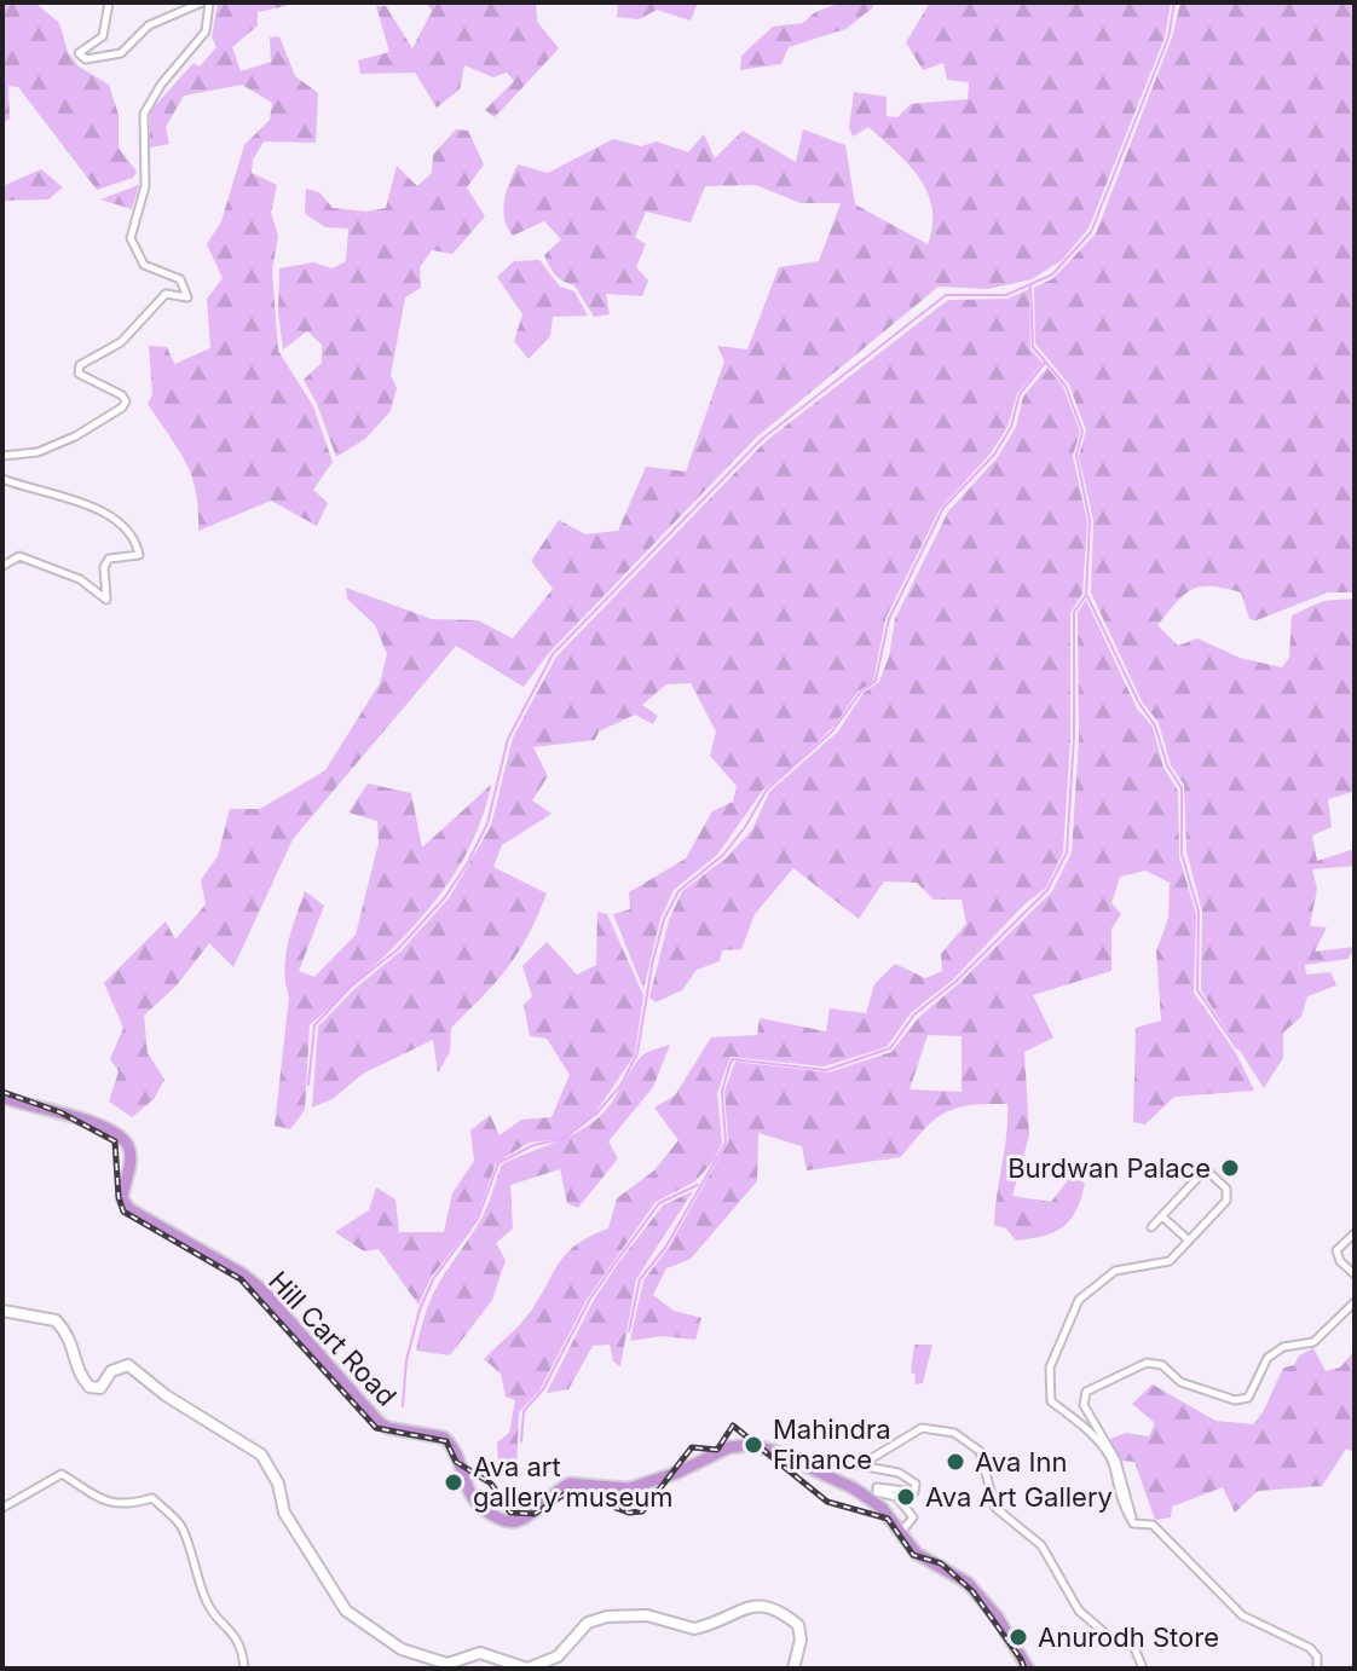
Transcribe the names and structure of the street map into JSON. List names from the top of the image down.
{
  "streets": {
    "highway": ["Hill Cart Road"]
  },
  "places": [
    "Burdwan Palace",
    "Mahindra Finance",
    "Ava Inn",
    "Ava art gallery museum",
    "Ava Art Gallery",
    "Anurodh Store"
  ]
}
